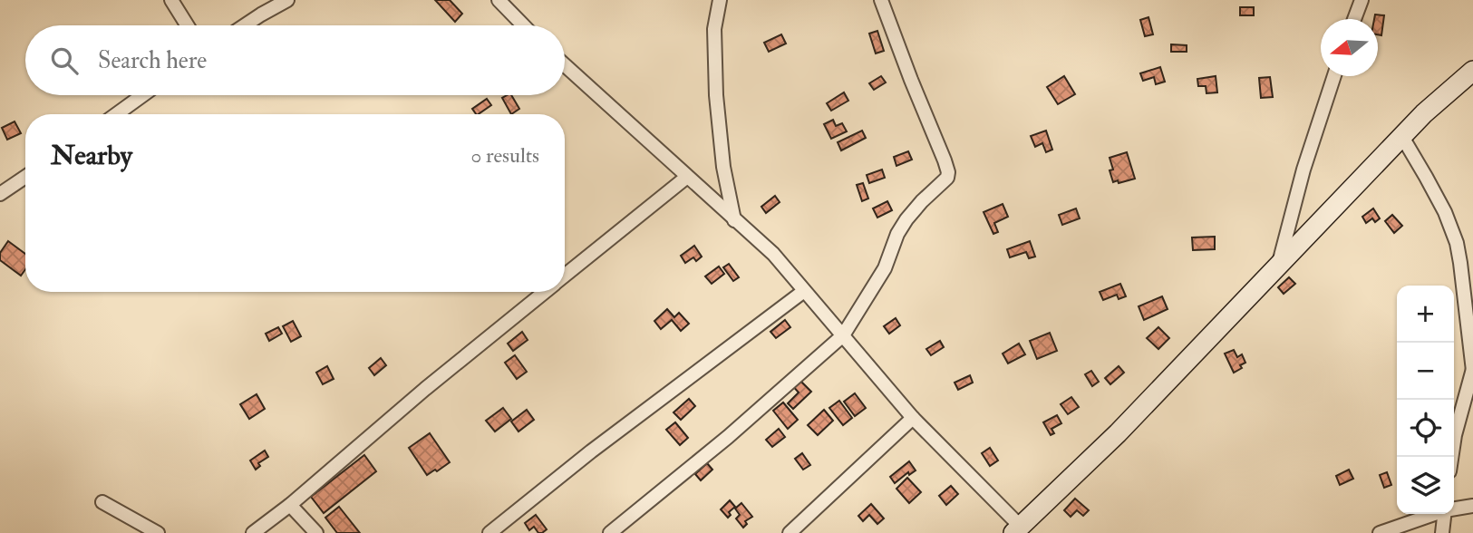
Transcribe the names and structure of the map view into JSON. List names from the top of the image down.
{
  "north": "left",
  "page": {
    "search": "Search here",
    "heading": ["Nearby", "0 results"],
    "map_buttons": ["+", "−"]
  }
}
